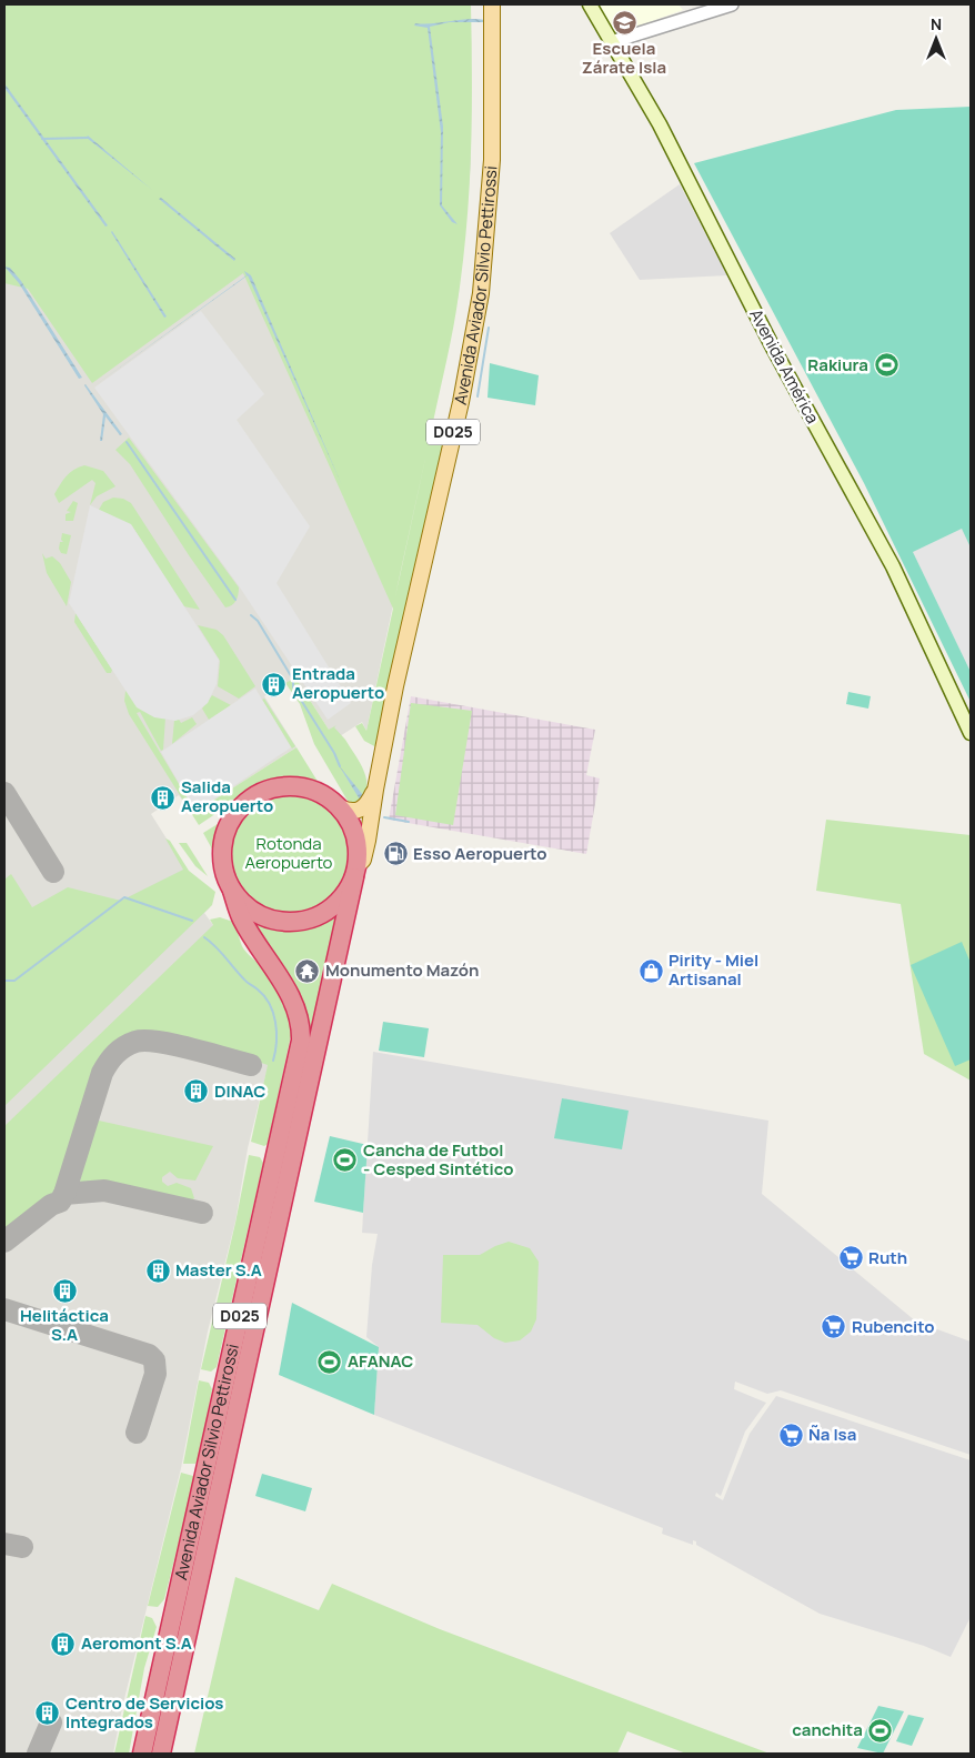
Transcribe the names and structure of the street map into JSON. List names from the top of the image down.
{
  "streets": {
    "highway": ["Avenida Aviador Silvio Pettirossi", "D025"],
    "main road": ["Avenida América"]
  },
  "crossings": [
    ["Avenida Aviador Silvio Pettirossi", "D025"]
  ],
  "parks": ["Rotonda Aeropuerto"],
  "places": {
    "school or university": ["Escuela Zárate Isla"],
    "sports": [
      "Rakiura",
      "Cancha de Futbol - Cesped Sintético",
      "AFANAC",
      "canchita"
    ],
    "building": [
      "Entrada Aeropuerto",
      "Salida Aeropuerto",
      "DINAC",
      "Master S.A",
      "Helitáctica S.A",
      "Aeromont S.A",
      "Centro de Servicios Integrados"
    ],
    "fuel station": ["Esso Aeropuerto"],
    "temple": ["Monumento Mazón"],
    "shop": ["Pirity - Miel Artisanal"],
    "supermarket": ["Ruth", "Rubencito", "Ña Isa"]
  },
  "north": "top"
}
